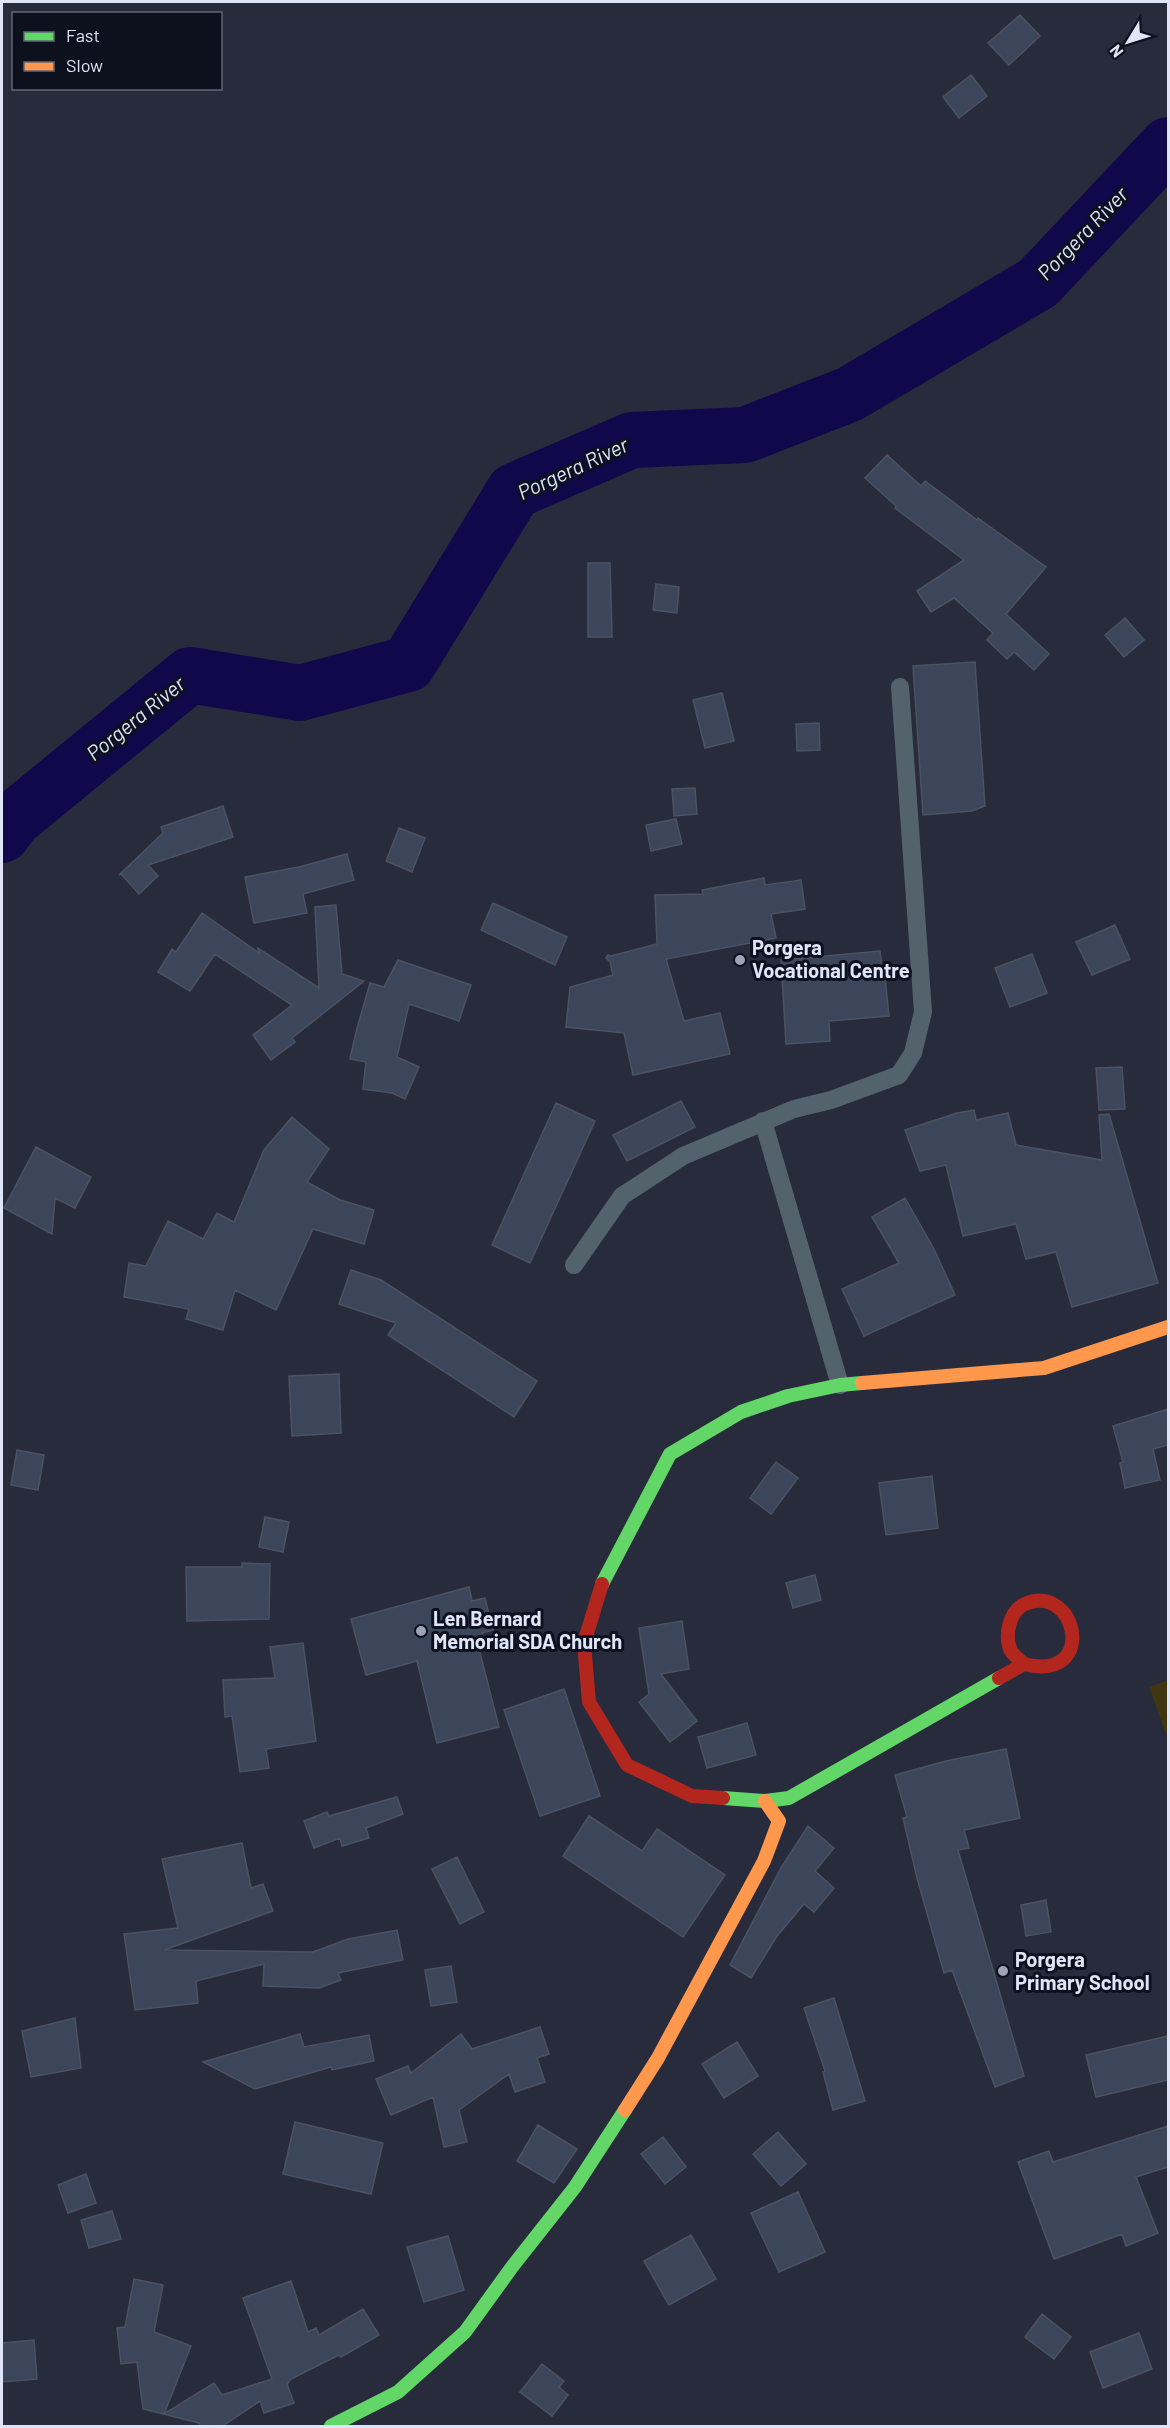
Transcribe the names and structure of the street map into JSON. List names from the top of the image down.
{
  "water": ["Porgera River"],
  "places": ["Porgera Vocational Centre", "Len Bernard Memorial SDA Church", "Porgera Primary School"],
  "legend": ["Fast", "Slow"],
  "north": "bottom left"
}
